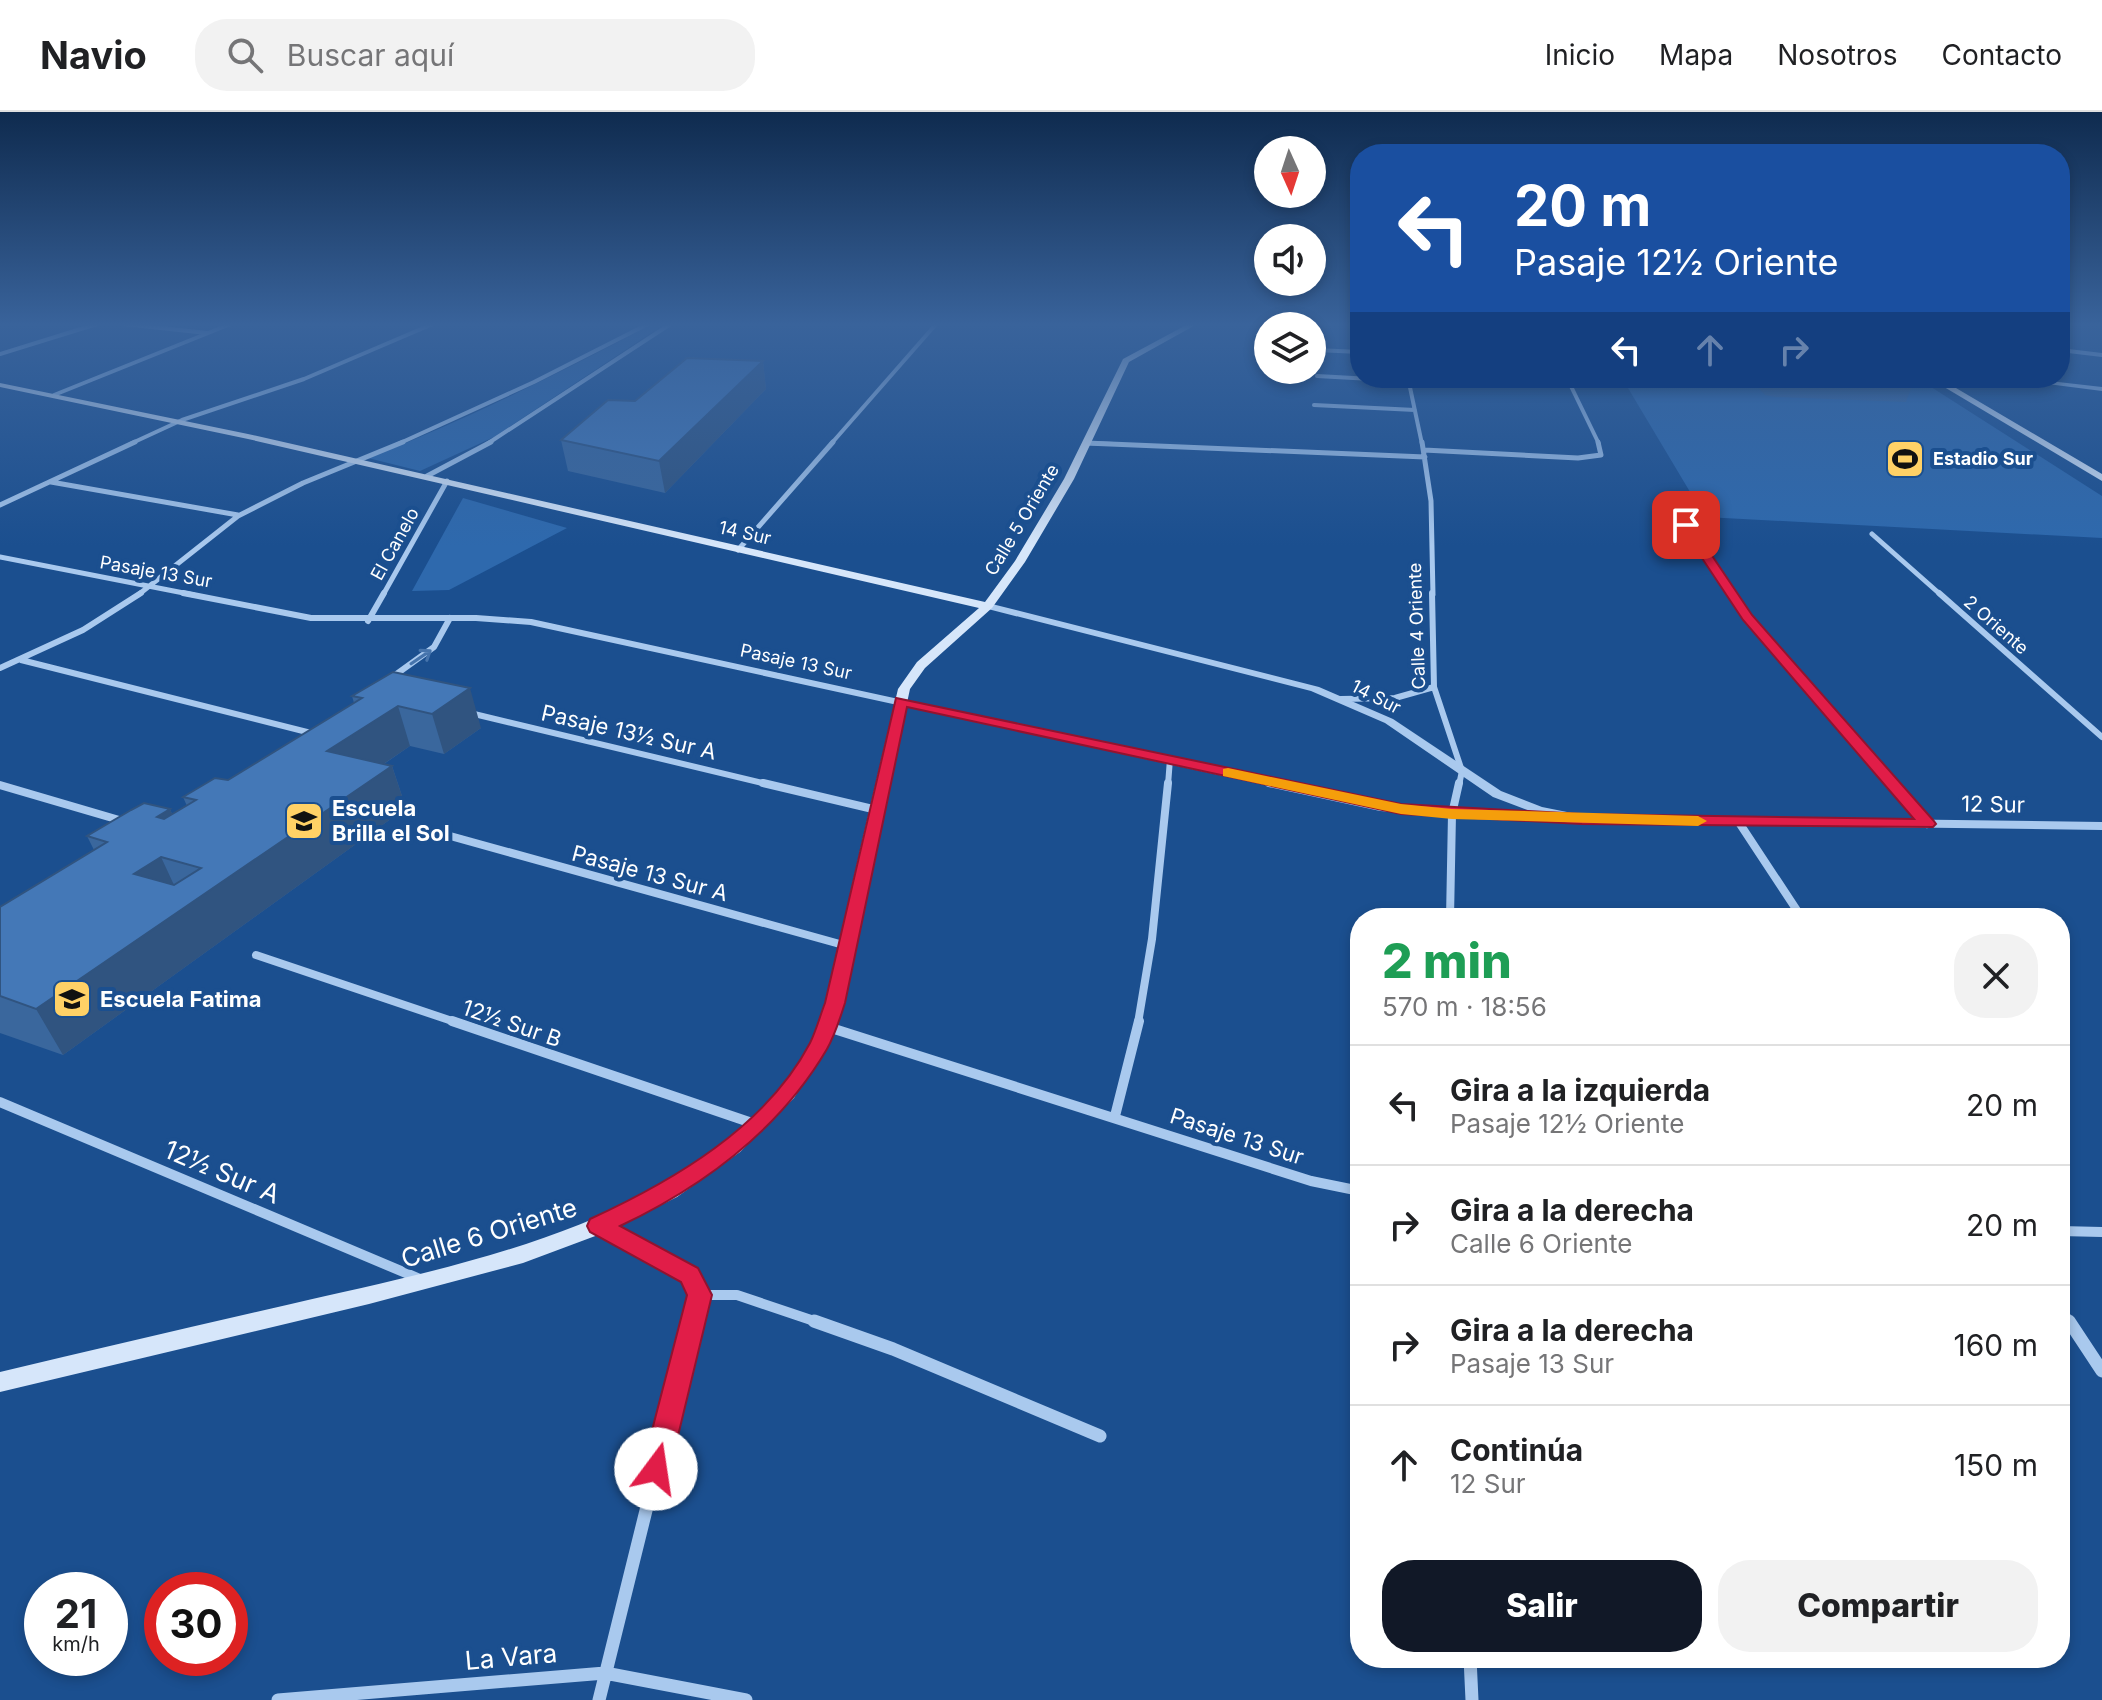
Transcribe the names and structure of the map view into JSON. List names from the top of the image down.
{
  "streets": {
    "main road": ["Calle 5 Oriente", "14 Sur", "Calle 6 Oriente"],
    "street": [
      "El Canelo",
      "Pasaje 13 Sur",
      "2 Oriente",
      "Calle 4 Oriente",
      "Pasaje 13½ Sur A",
      "12 Sur",
      "Pasaje 13 Sur A",
      "12½ Sur B",
      "12½ Sur A",
      "La Vara"
    ]
  },
  "crossings": [
    ["Calle 5 Oriente", "14 Sur"],
    ["Calle 5 Oriente", "Pasaje 13 Sur"],
    ["Calle 5 Oriente", "Calle 6 Oriente"],
    ["14 Sur", "El Canelo"],
    ["14 Sur", "Calle 4 Oriente"],
    ["14 Sur", "12 Sur"],
    ["El Canelo", "Pasaje 13 Sur"],
    ["Pasaje 13 Sur", "12 Sur"],
    ["Pasaje 13 Sur", "Calle 6 Oriente"],
    ["Calle 4 Oriente", "12 Sur"],
    ["Pasaje 13½ Sur A", "Calle 6 Oriente"],
    ["Pasaje 13 Sur A", "Calle 6 Oriente"],
    ["12½ Sur B", "Calle 6 Oriente"],
    ["12½ Sur A", "Calle 6 Oriente"]
  ],
  "places": {
    "sports": ["Estadio Sur"],
    "school or university": ["Escuela Brilla el Sol", "Escuela Fatima"]
  },
  "north": "bottom",
  "page": {
    "header": "Navio",
    "search": "Buscar aquí",
    "nav": [
      "Inicio",
      "Mapa",
      "Nosotros",
      "Contacto"
    ],
    "turn": ["20 m", "Pasaje 12½ Oriente"],
    "heading": ["2 min", "570 m · 18:56"],
    "list": [
      {
        "name": "Gira a la izquierda",
        "note": "Pasaje 12½ Oriente",
        "value": "20 m"
      },
      {
        "name": "Gira a la derecha",
        "note": "Calle 6 Oriente",
        "value": "20 m"
      },
      {
        "name": "Gira a la derecha",
        "note": "Pasaje 13 Sur",
        "value": "160 m"
      },
      {
        "name": "Continúa",
        "note": "12 Sur",
        "value": "150 m"
      }
    ],
    "buttons": ["Salir", "Compartir"],
    "speed": "21 km/h",
    "limit": "30"
  }
}
